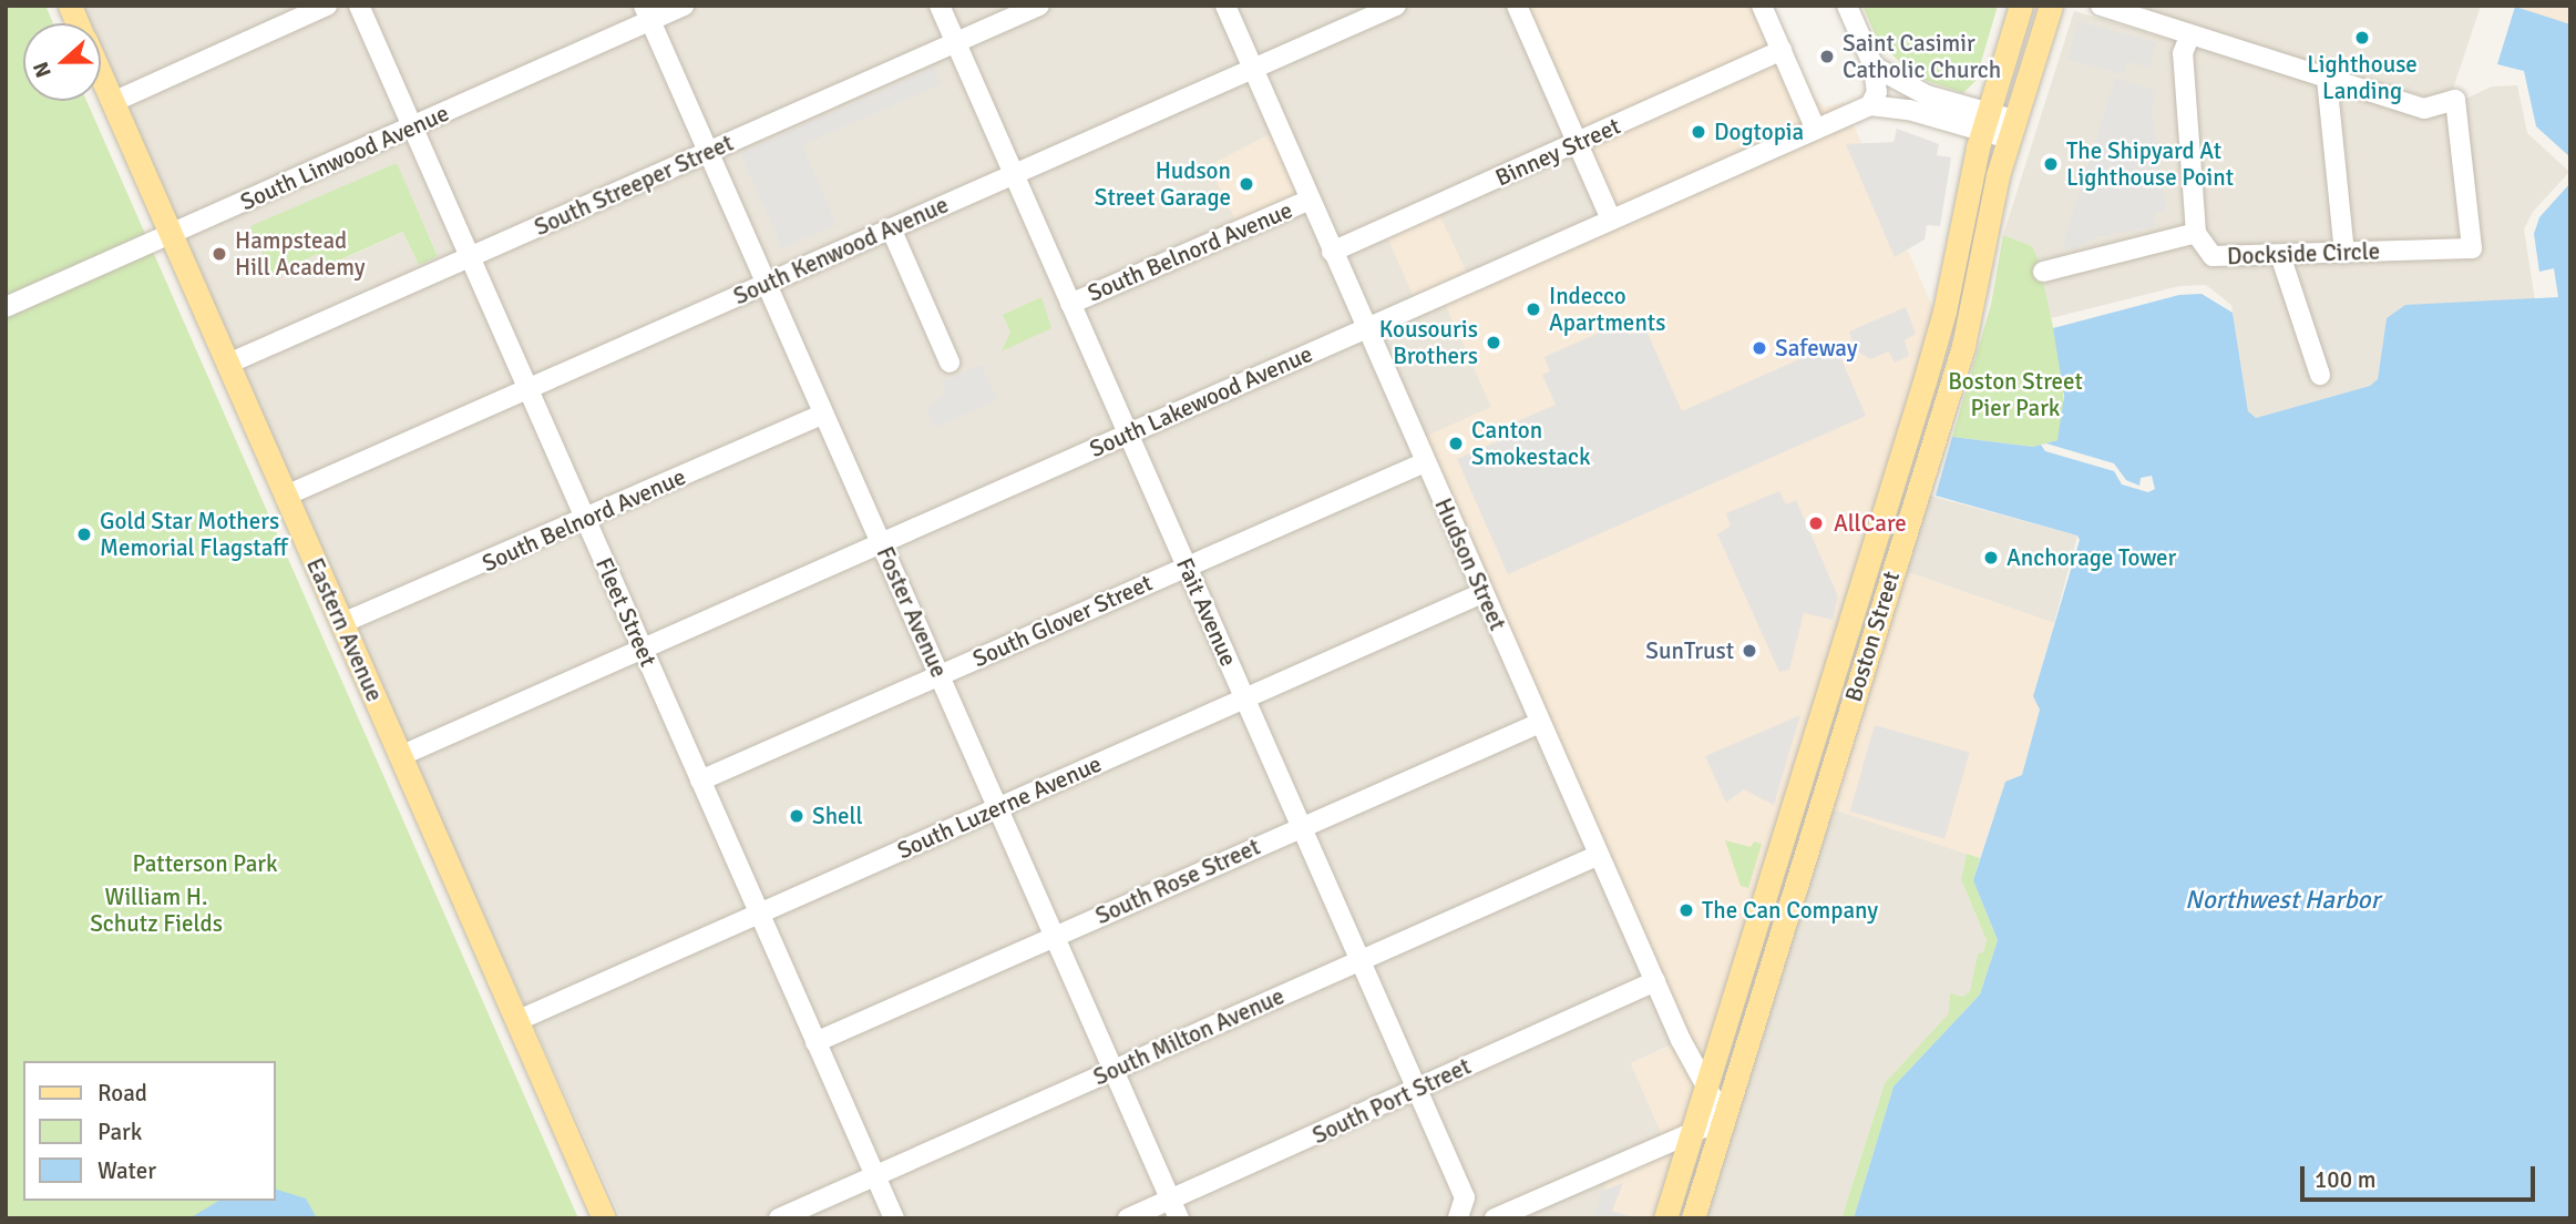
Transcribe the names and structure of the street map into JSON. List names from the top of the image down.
{
  "streets": {
    "main road": ["Eastern Avenue", "Boston Street"],
    "street": [
      "Binney Street",
      "South Linwood Avenue",
      "South Streeper Street",
      "South Kenwood Avenue",
      "South Belnord Avenue",
      "Dockside Circle",
      "South Lakewood Avenue",
      "Hudson Street",
      "Fleet Street",
      "Foster Avenue",
      "Fait Avenue",
      "South Glover Street",
      "South Luzerne Avenue",
      "South Rose Street",
      "South Milton Avenue",
      "South Port Street"
    ]
  },
  "crossings": [
    ["Binney Street", "Hudson Street"],
    ["South Linwood Avenue", "Fleet Street"],
    ["South Linwood Avenue", "Foster Avenue"],
    ["South Linwood Avenue", "Eastern Avenue"],
    ["South Streeper Street", "Fleet Street"],
    ["South Streeper Street", "Foster Avenue"],
    ["South Streeper Street", "Fait Avenue"],
    ["South Streeper Street", "Eastern Avenue"],
    ["South Kenwood Avenue", "Hudson Street"],
    ["South Kenwood Avenue", "Fleet Street"],
    ["South Kenwood Avenue", "Foster Avenue"],
    ["South Kenwood Avenue", "Fait Avenue"],
    ["South Kenwood Avenue", "Eastern Avenue"],
    ["South Belnord Avenue", "Hudson Street"],
    ["South Belnord Avenue", "Fleet Street"],
    ["South Belnord Avenue", "Foster Avenue"],
    ["South Belnord Avenue", "Fait Avenue"],
    ["South Belnord Avenue", "Eastern Avenue"],
    ["South Lakewood Avenue", "Hudson Street"],
    ["South Lakewood Avenue", "Fleet Street"],
    ["South Lakewood Avenue", "Foster Avenue"],
    ["South Lakewood Avenue", "Fait Avenue"],
    ["South Lakewood Avenue", "Eastern Avenue"],
    ["Hudson Street", "South Glover Street"],
    ["Hudson Street", "Boston Street"],
    ["Hudson Street", "South Luzerne Avenue"],
    ["Hudson Street", "South Rose Street"],
    ["Hudson Street", "South Milton Avenue"],
    ["Hudson Street", "South Port Street"],
    ["Fleet Street", "South Glover Street"],
    ["Fleet Street", "South Luzerne Avenue"],
    ["Fleet Street", "South Rose Street"],
    ["Fleet Street", "South Milton Avenue"],
    ["Foster Avenue", "South Glover Street"],
    ["Foster Avenue", "South Luzerne Avenue"],
    ["Foster Avenue", "South Rose Street"],
    ["Foster Avenue", "South Milton Avenue"],
    ["Foster Avenue", "South Port Street"],
    ["Fait Avenue", "South Glover Street"],
    ["Fait Avenue", "South Luzerne Avenue"],
    ["Fait Avenue", "South Rose Street"],
    ["Fait Avenue", "South Milton Avenue"],
    ["Fait Avenue", "South Port Street"],
    ["Eastern Avenue", "South Luzerne Avenue"]
  ],
  "water": ["Northwest Harbor"],
  "parks": ["Boston Street Pier Park", "Patterson Park", "William H. Schutz Fields"],
  "places": [
    "Lighthouse Landing",
    "Saint Casimir Catholic Church",
    "Dogtopia",
    "The Shipyard At Lighthouse Point",
    "Hudson Street Garage",
    "Hampstead Hill Academy",
    "Indecco Apartments",
    "Kousouris Brothers",
    "Safeway",
    "Canton Smokestack",
    "AllCare",
    "Gold Star Mothers Memorial Flagstaff",
    "Anchorage Tower",
    "SunTrust",
    "Shell",
    "The Can Company"
  ],
  "legend": ["Road", "Park", "Water"],
  "scale_bar": "100 m",
  "north": "left"
}
